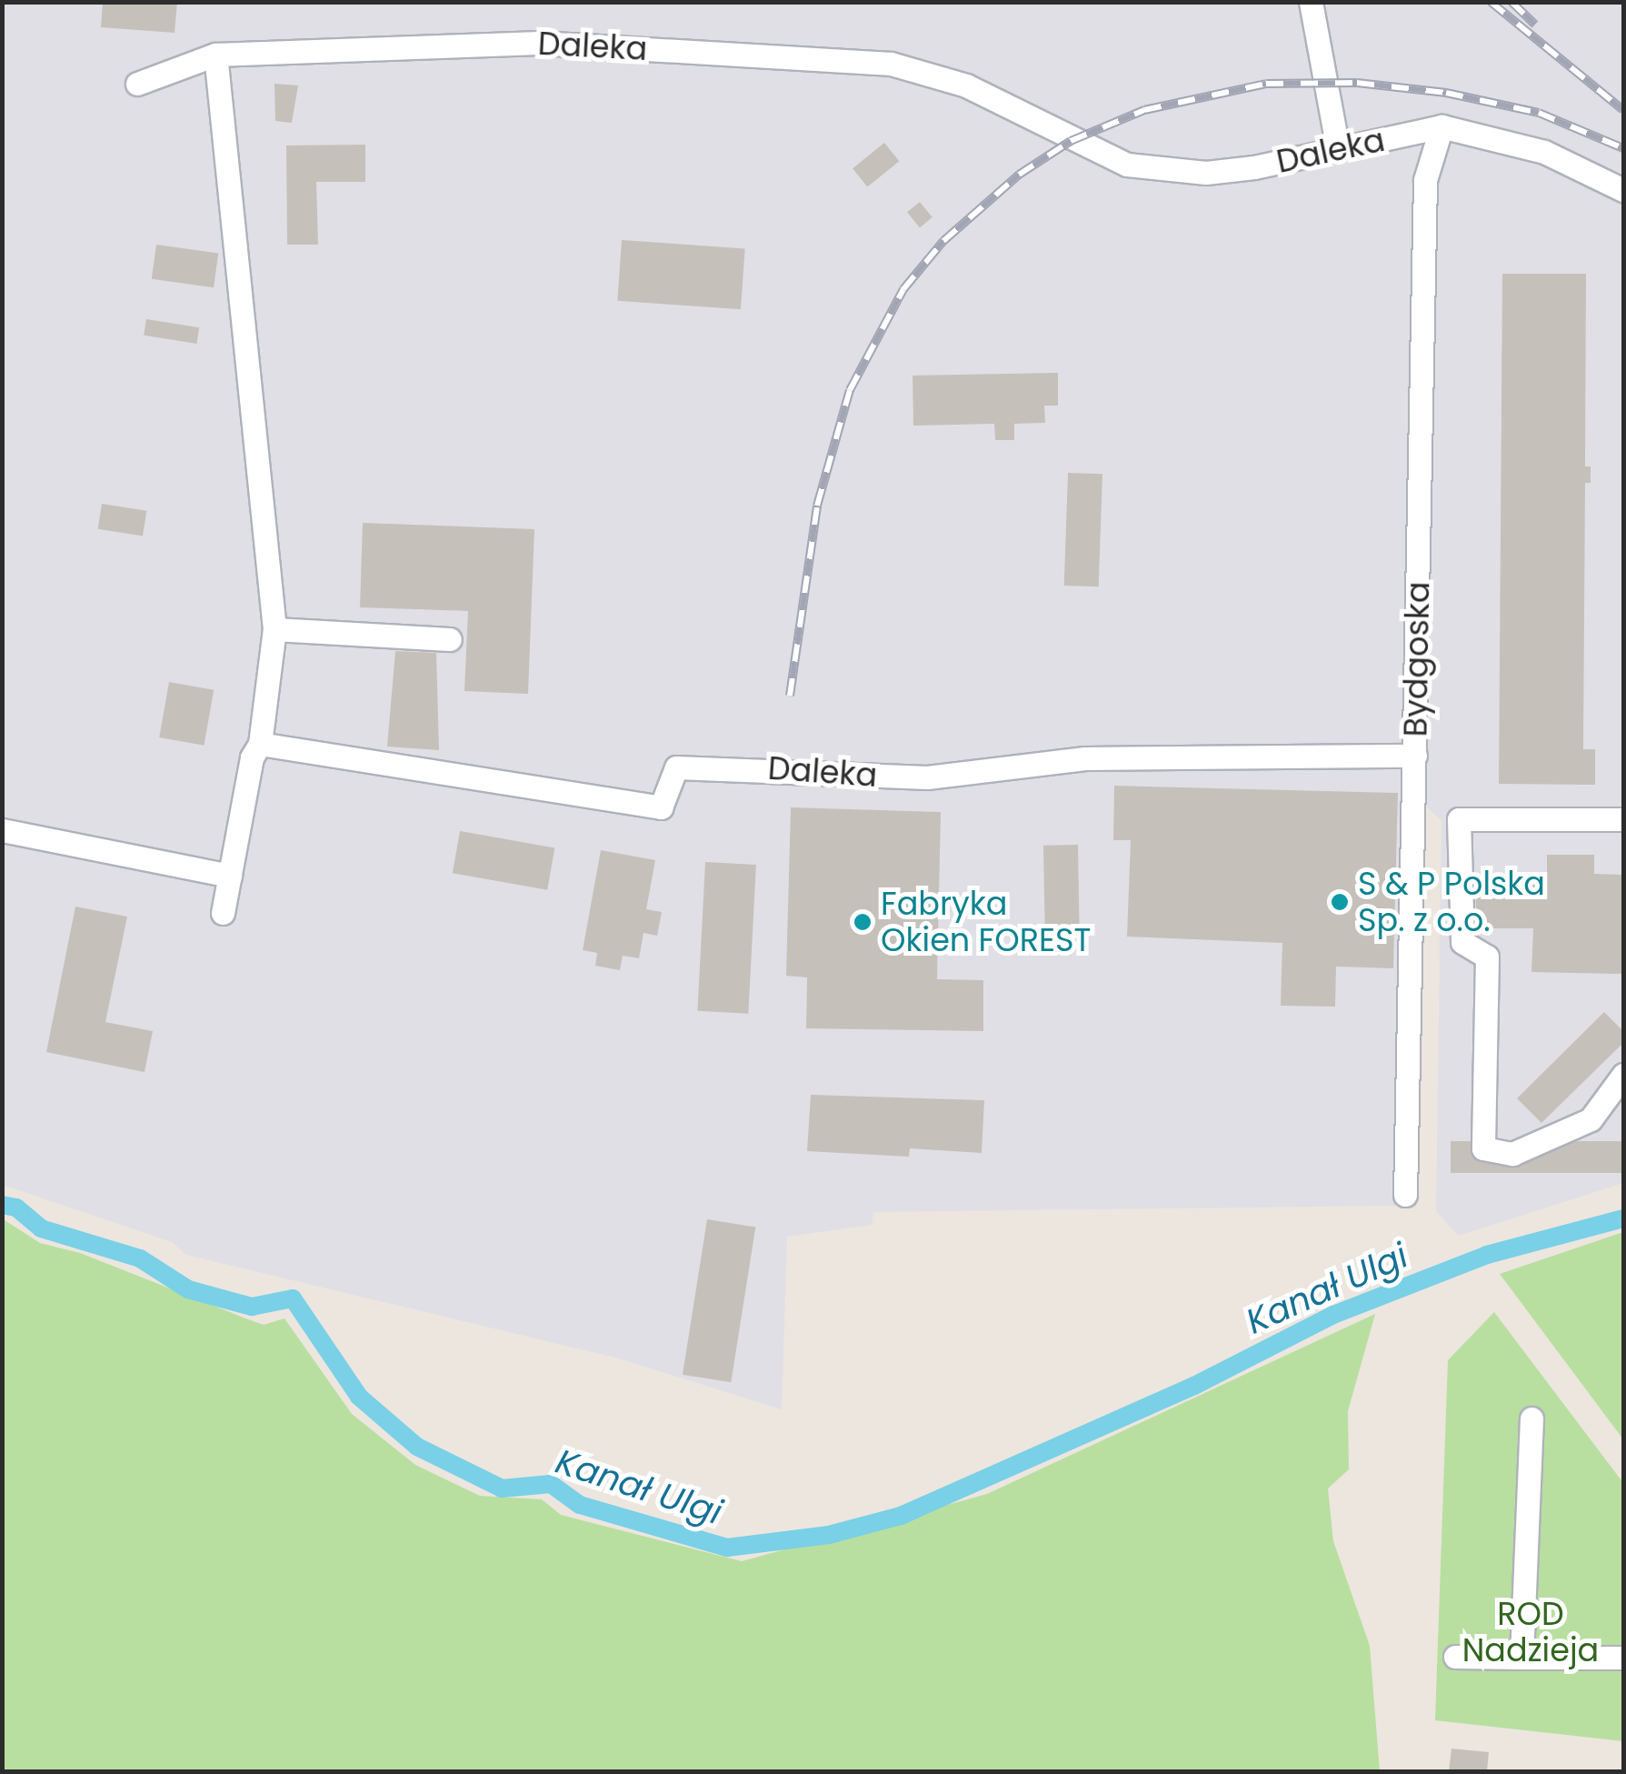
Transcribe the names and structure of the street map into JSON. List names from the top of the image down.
{
  "streets": {
    "street": ["Daleka", "Bydgoska"]
  },
  "crossings": [
    ["Daleka", "Bydgoska"]
  ],
  "water": ["Kanał Ulgi"],
  "parks": ["ROD Nadzieja"],
  "places": ["S & P Polska Sp. z o.o.", "Fabryka Okien FOREST"]
}
